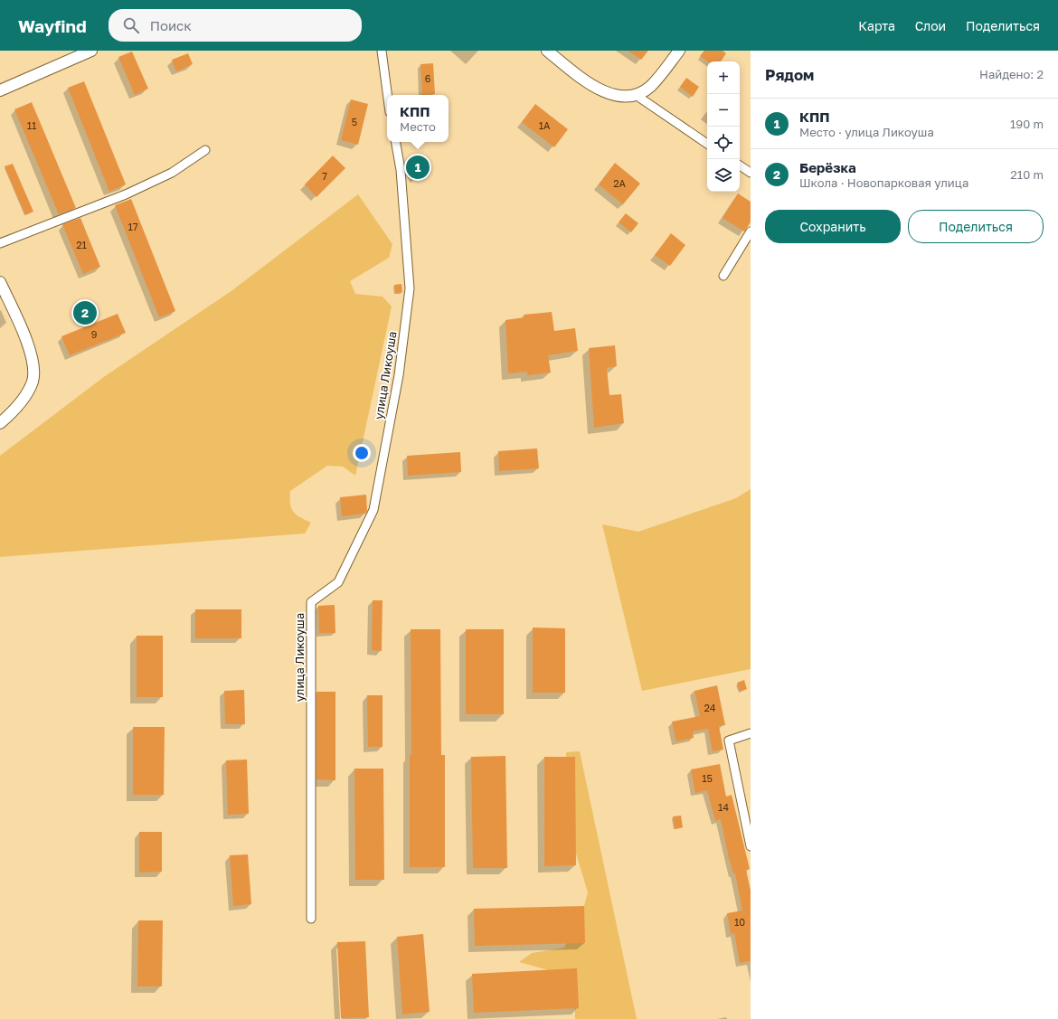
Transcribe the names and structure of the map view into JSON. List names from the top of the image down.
{
  "streets": {
    "street": ["улица Ликоуша"]
  },
  "house_numbers": [
    "6",
    "5",
    "11",
    "1А",
    "7",
    "2А",
    "17",
    "21",
    "9",
    "24",
    "15",
    "14",
    "10"
  ],
  "page": {
    "header": "Wayfind",
    "search": "Поиск",
    "nav": ["Карта", "Слои", "Поделиться"],
    "heading": ["Рядом", "Найдено: 2"],
    "map_buttons": ["+", "−"],
    "popup": ["КПП", "Место"],
    "list": [
      {
        "mark": "1",
        "name": "КПП",
        "note": "Место · улица Ликоуша",
        "value": "190 m"
      },
      {
        "mark": "2",
        "name": "Берёзка",
        "note": "Школа · Новопарковая улица",
        "value": "210 m"
      }
    ],
    "pins": ["1", "2"],
    "buttons": ["Сохранить", "Поделиться"]
  }
}
